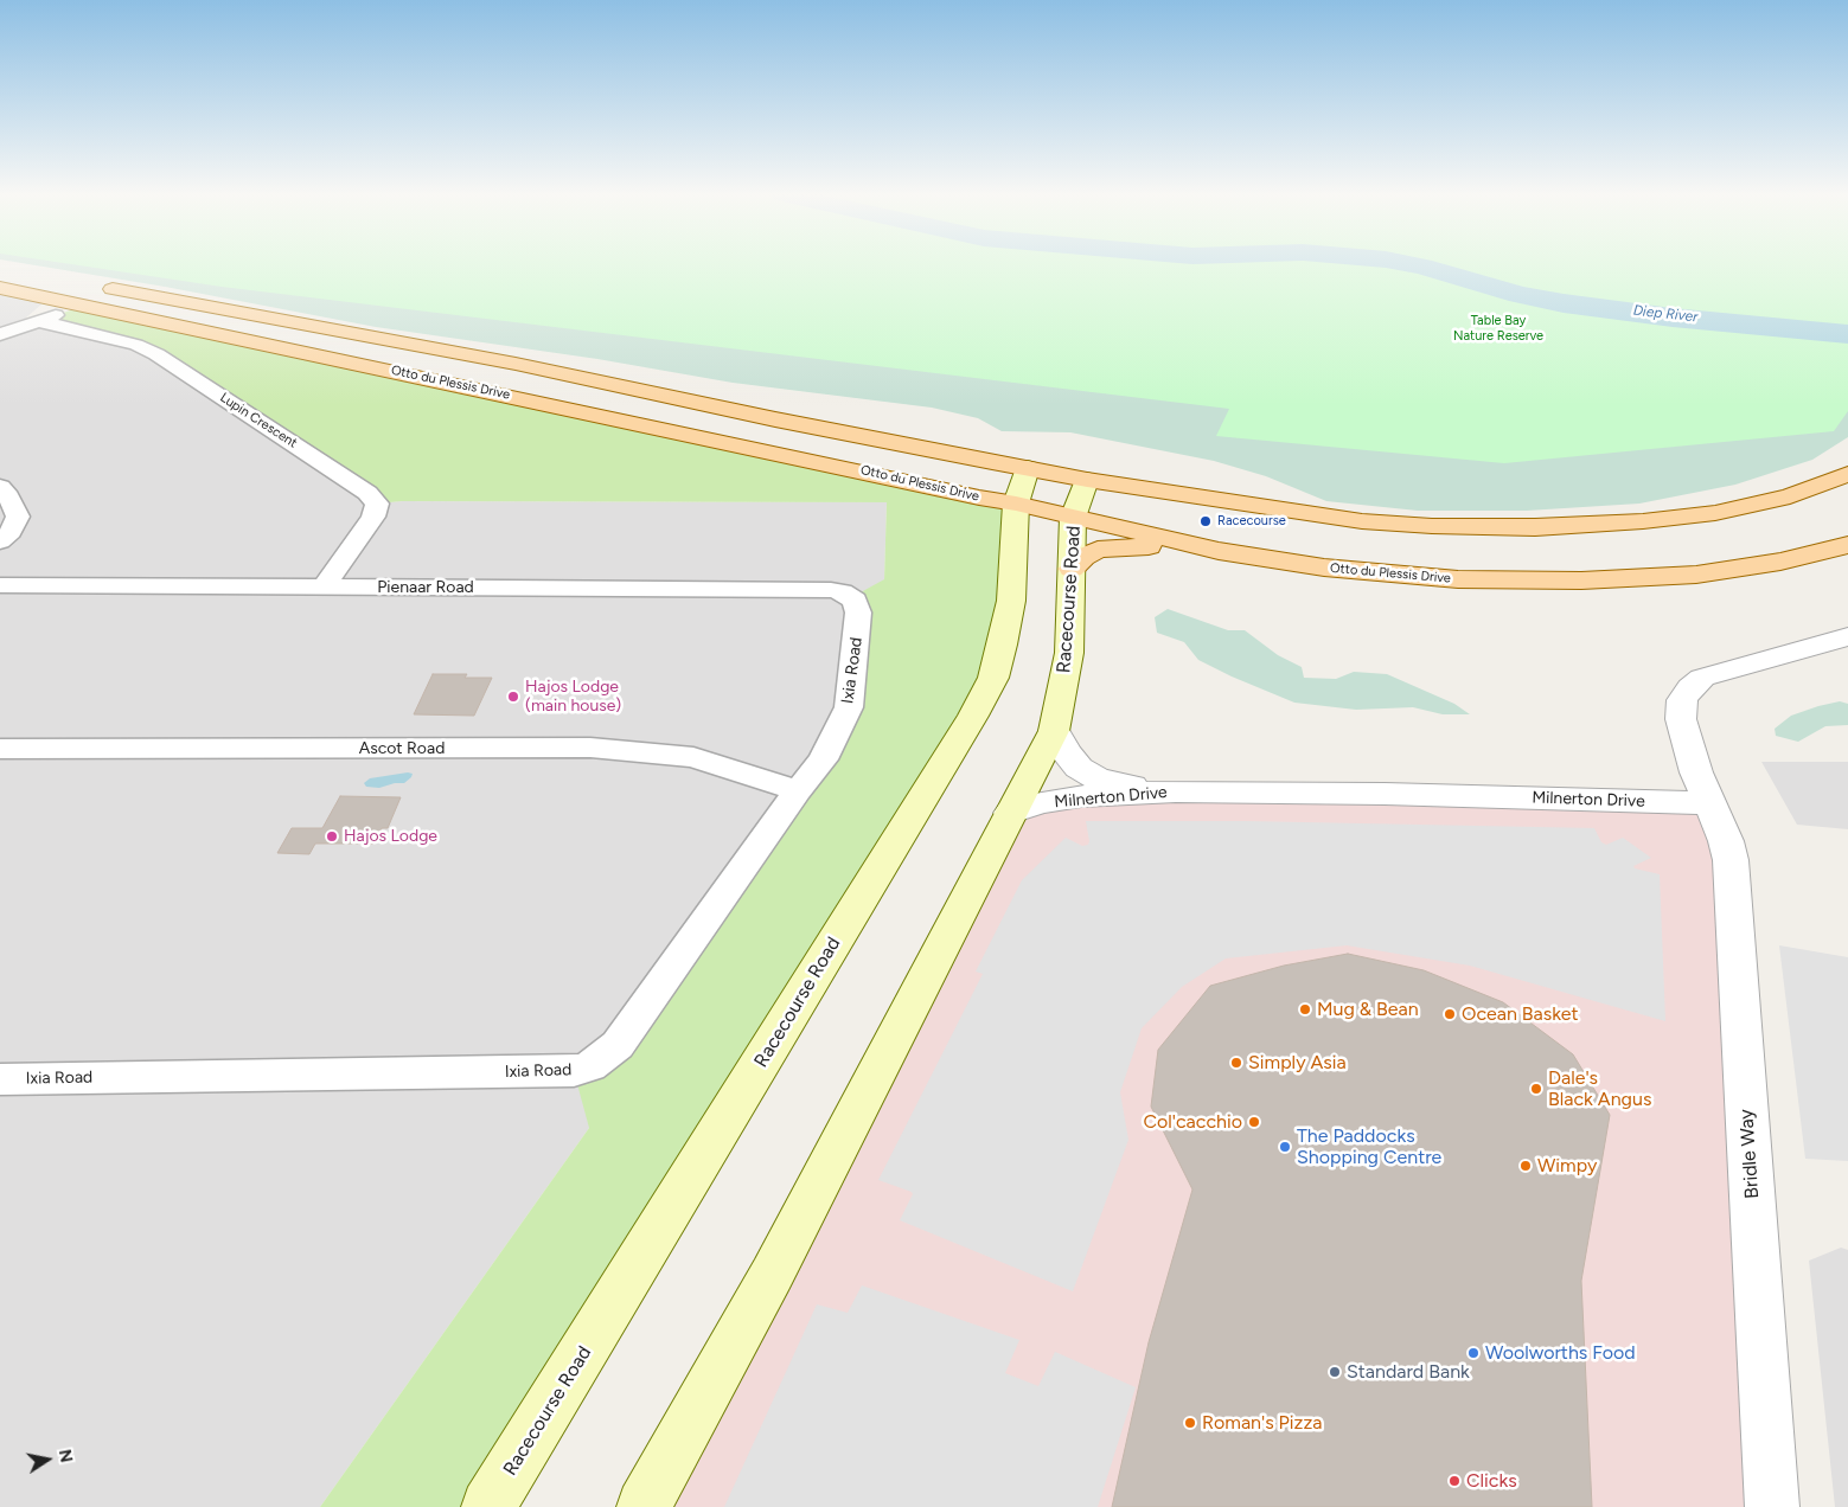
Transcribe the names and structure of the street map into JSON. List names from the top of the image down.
{
  "streets": {
    "main road": ["Otto du Plessis Drive", "Racecourse Road"],
    "street": [
      "Lupin Crescent",
      "Pienaar Road",
      "Ixia Road",
      "Ascot Road",
      "Milnerton Drive",
      "Bridle Way"
    ]
  },
  "crossings": [
    ["Otto du Plessis Drive", "Racecourse Road"],
    ["Lupin Crescent", "Pienaar Road"],
    ["Pienaar Road", "Ixia Road"],
    ["Racecourse Road", "Milnerton Drive"],
    ["Ixia Road", "Ascot Road"],
    ["Milnerton Drive", "Bridle Way"]
  ],
  "water": ["Diep River"],
  "parks": ["Table Bay Nature Reserve"],
  "places": [
    "Racecourse",
    "Hajos Lodge (main house)",
    "Hajos Lodge",
    "Mug & Bean",
    "Ocean Basket",
    "Simply Asia",
    "Dale's Black Angus",
    "Col'cacchio",
    "The Paddocks Shopping Centre",
    "Wimpy",
    "Woolworths Food",
    "Standard Bank",
    "Roman's Pizza",
    "Clicks"
  ],
  "north": "right"
}
